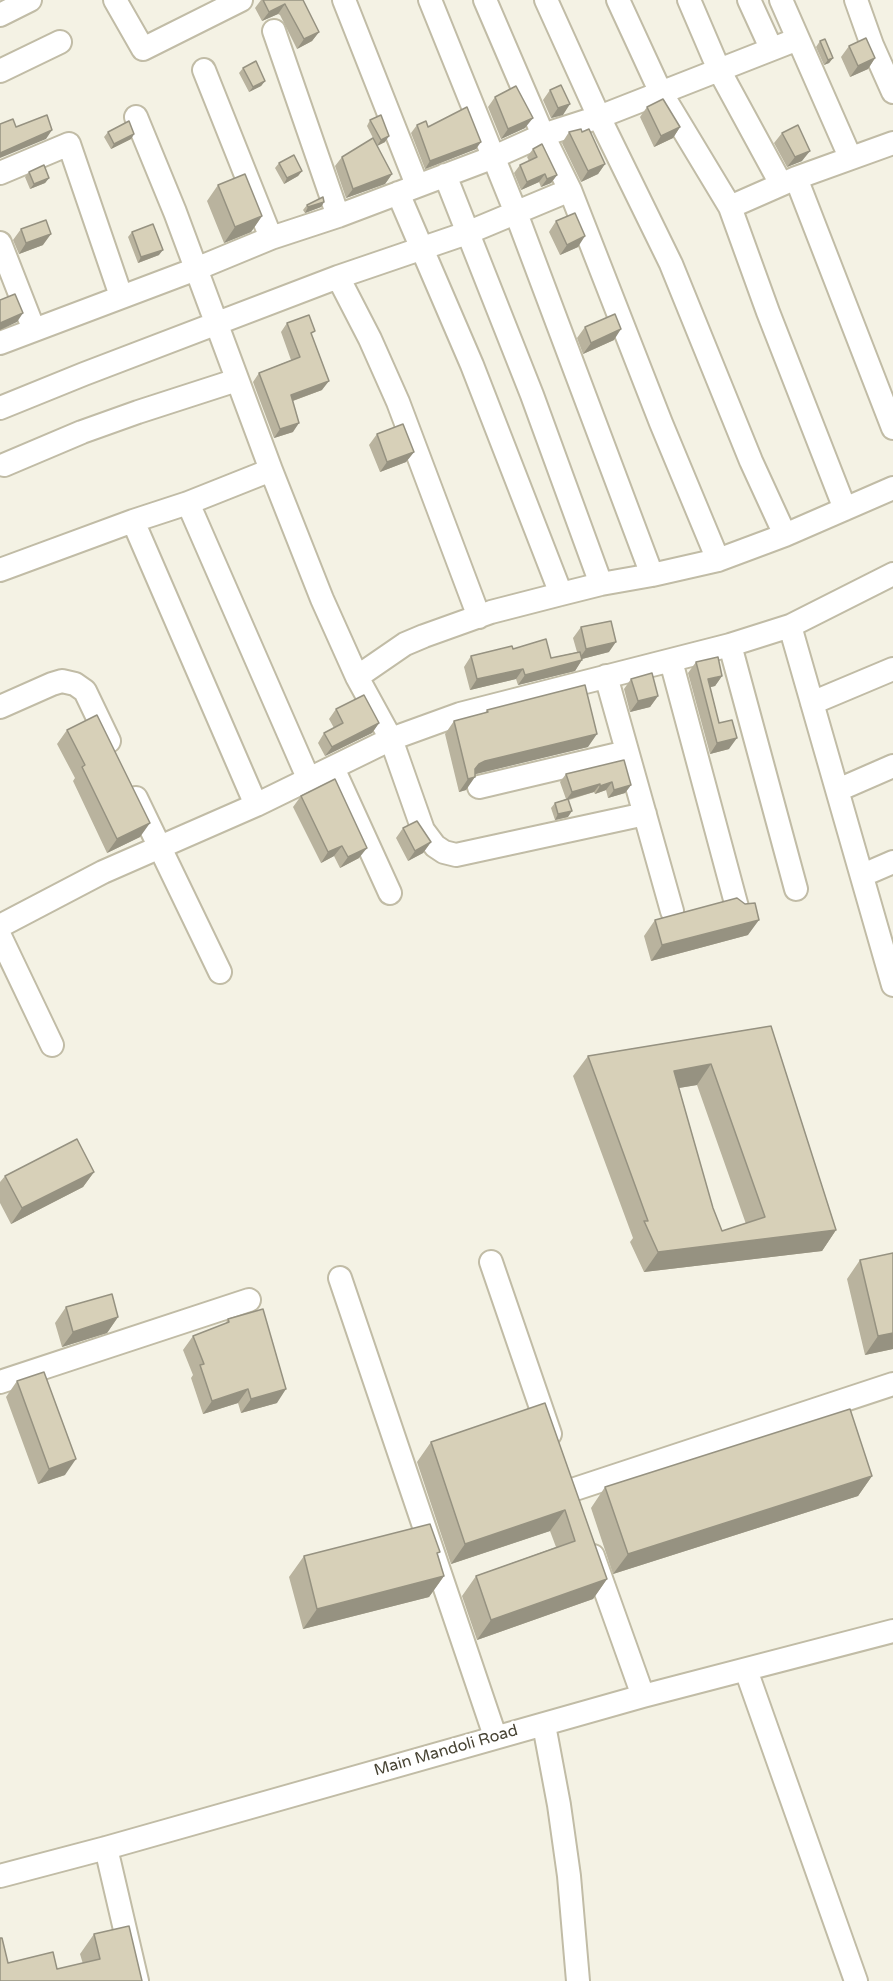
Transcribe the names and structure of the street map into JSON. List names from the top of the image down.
{
  "streets": {
    "street": ["Main Mandoli Road"]
  }
}
